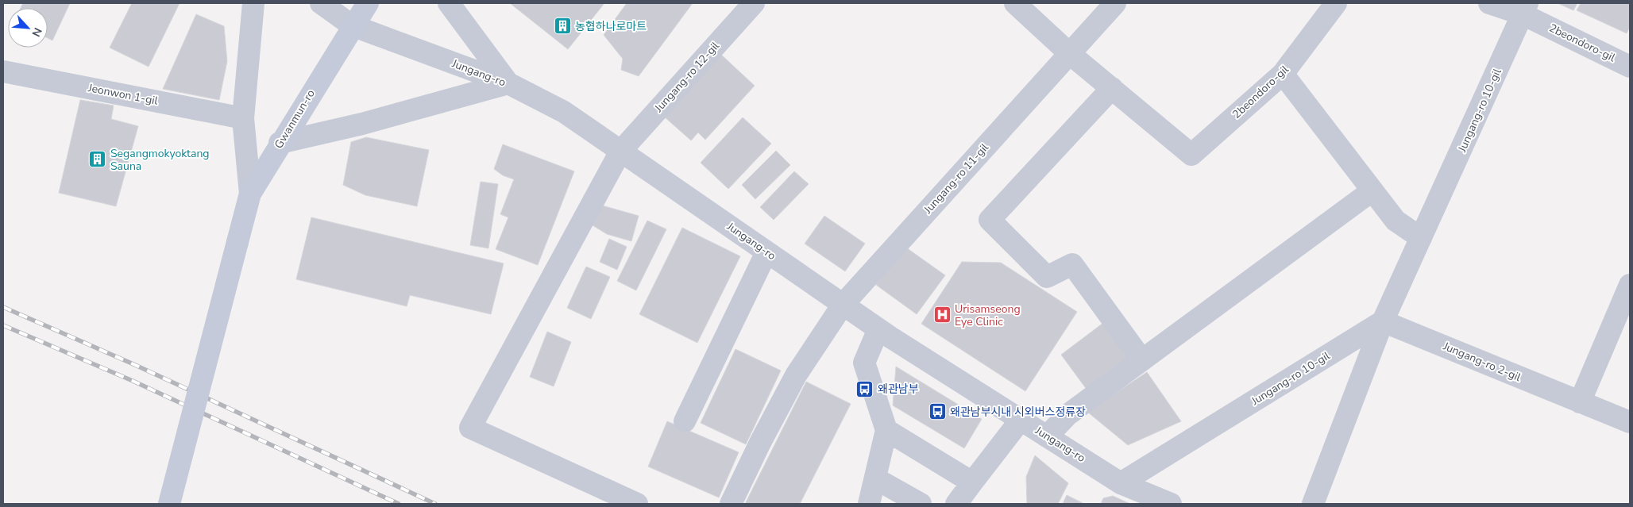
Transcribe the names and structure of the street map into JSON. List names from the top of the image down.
{
  "streets": {
    "main road": ["Gwanmun-ro"],
    "street": [
      "2beondoro-gil",
      "Jungang-ro",
      "Jungang-ro 12-gil",
      "Jeonwon 1-gil",
      "Jungang-ro 10-gil",
      "Jungang-ro 11-gil",
      "Jungang-ro 2-gil"
    ]
  },
  "crossings": [
    ["2beondoro-gil", "Jungang-ro 10-gil"],
    ["Jungang-ro", "Jungang-ro 12-gil"],
    ["Jungang-ro", "Jungang-ro 10-gil"],
    ["Jungang-ro", "Gwanmun-ro"],
    ["Jungang-ro", "Jungang-ro 11-gil"],
    ["Jungang-ro 10-gil", "Jungang-ro 2-gil"]
  ],
  "places": {
    "building": ["농협하나로마트", "Segangmokyoktang Sauna"],
    "hospital": ["Urisamseong Eye Clinic"],
    "bus stop": ["왜관남부", "왜관남부시내 시외버스정류장"]
  },
  "north": "bottom right"
}
